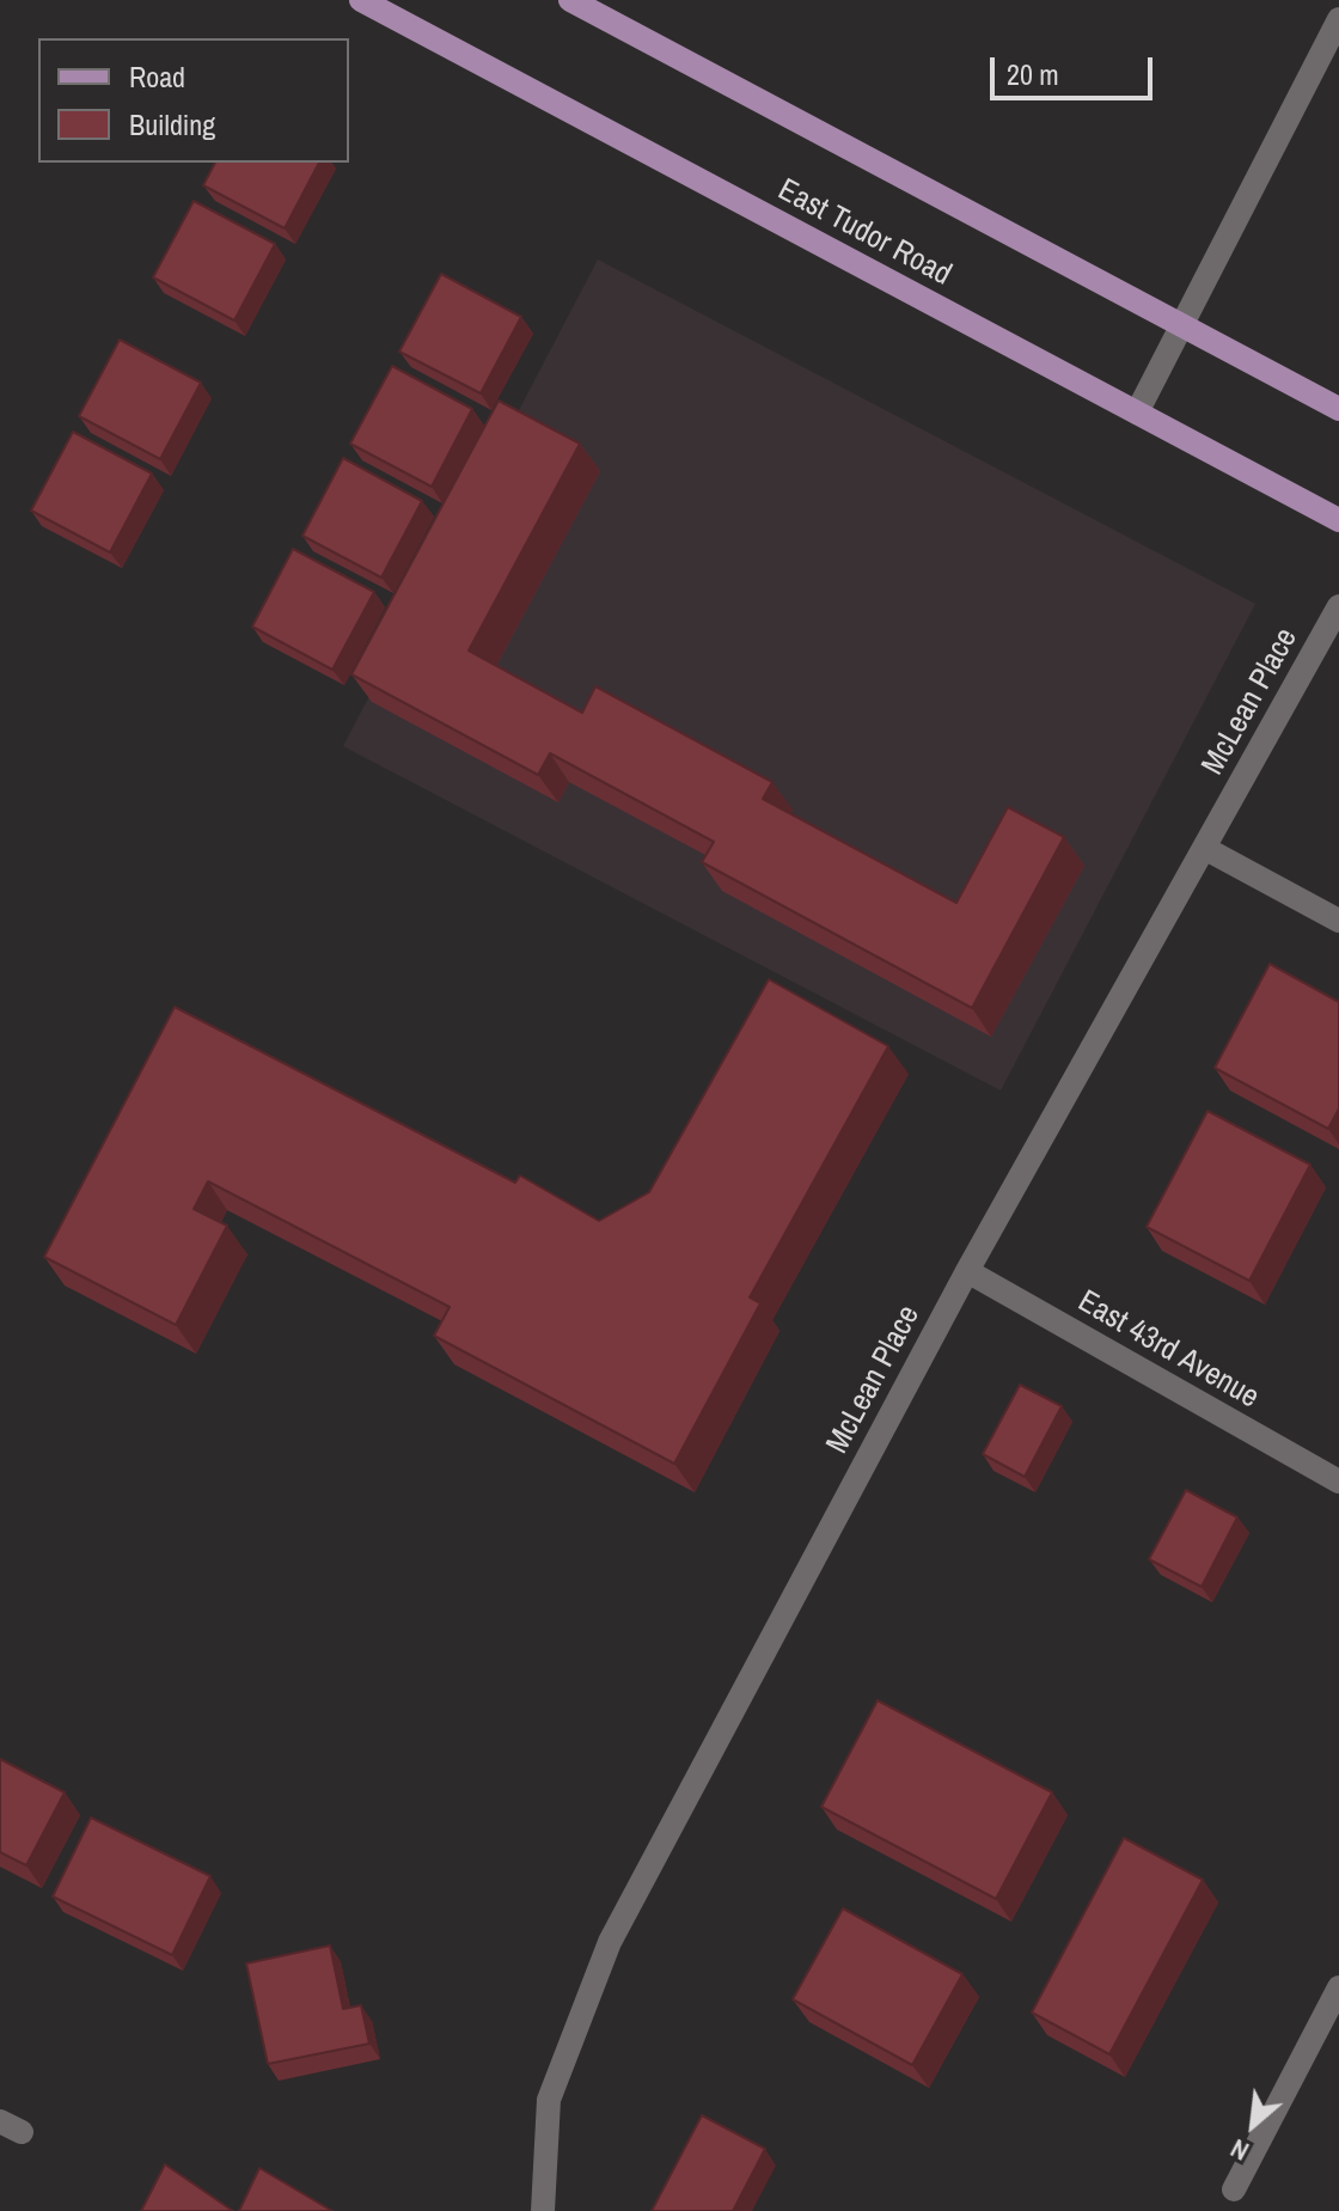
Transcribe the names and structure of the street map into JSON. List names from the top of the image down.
{
  "streets": {
    "main road": ["East Tudor Road"],
    "street": ["McLean Place", "East 43rd Avenue"]
  },
  "crossings": [
    ["McLean Place", "East 43rd Avenue"]
  ],
  "legend": ["Road", "Building"],
  "scale_bar": "20 m",
  "north": "bottom left"
}
